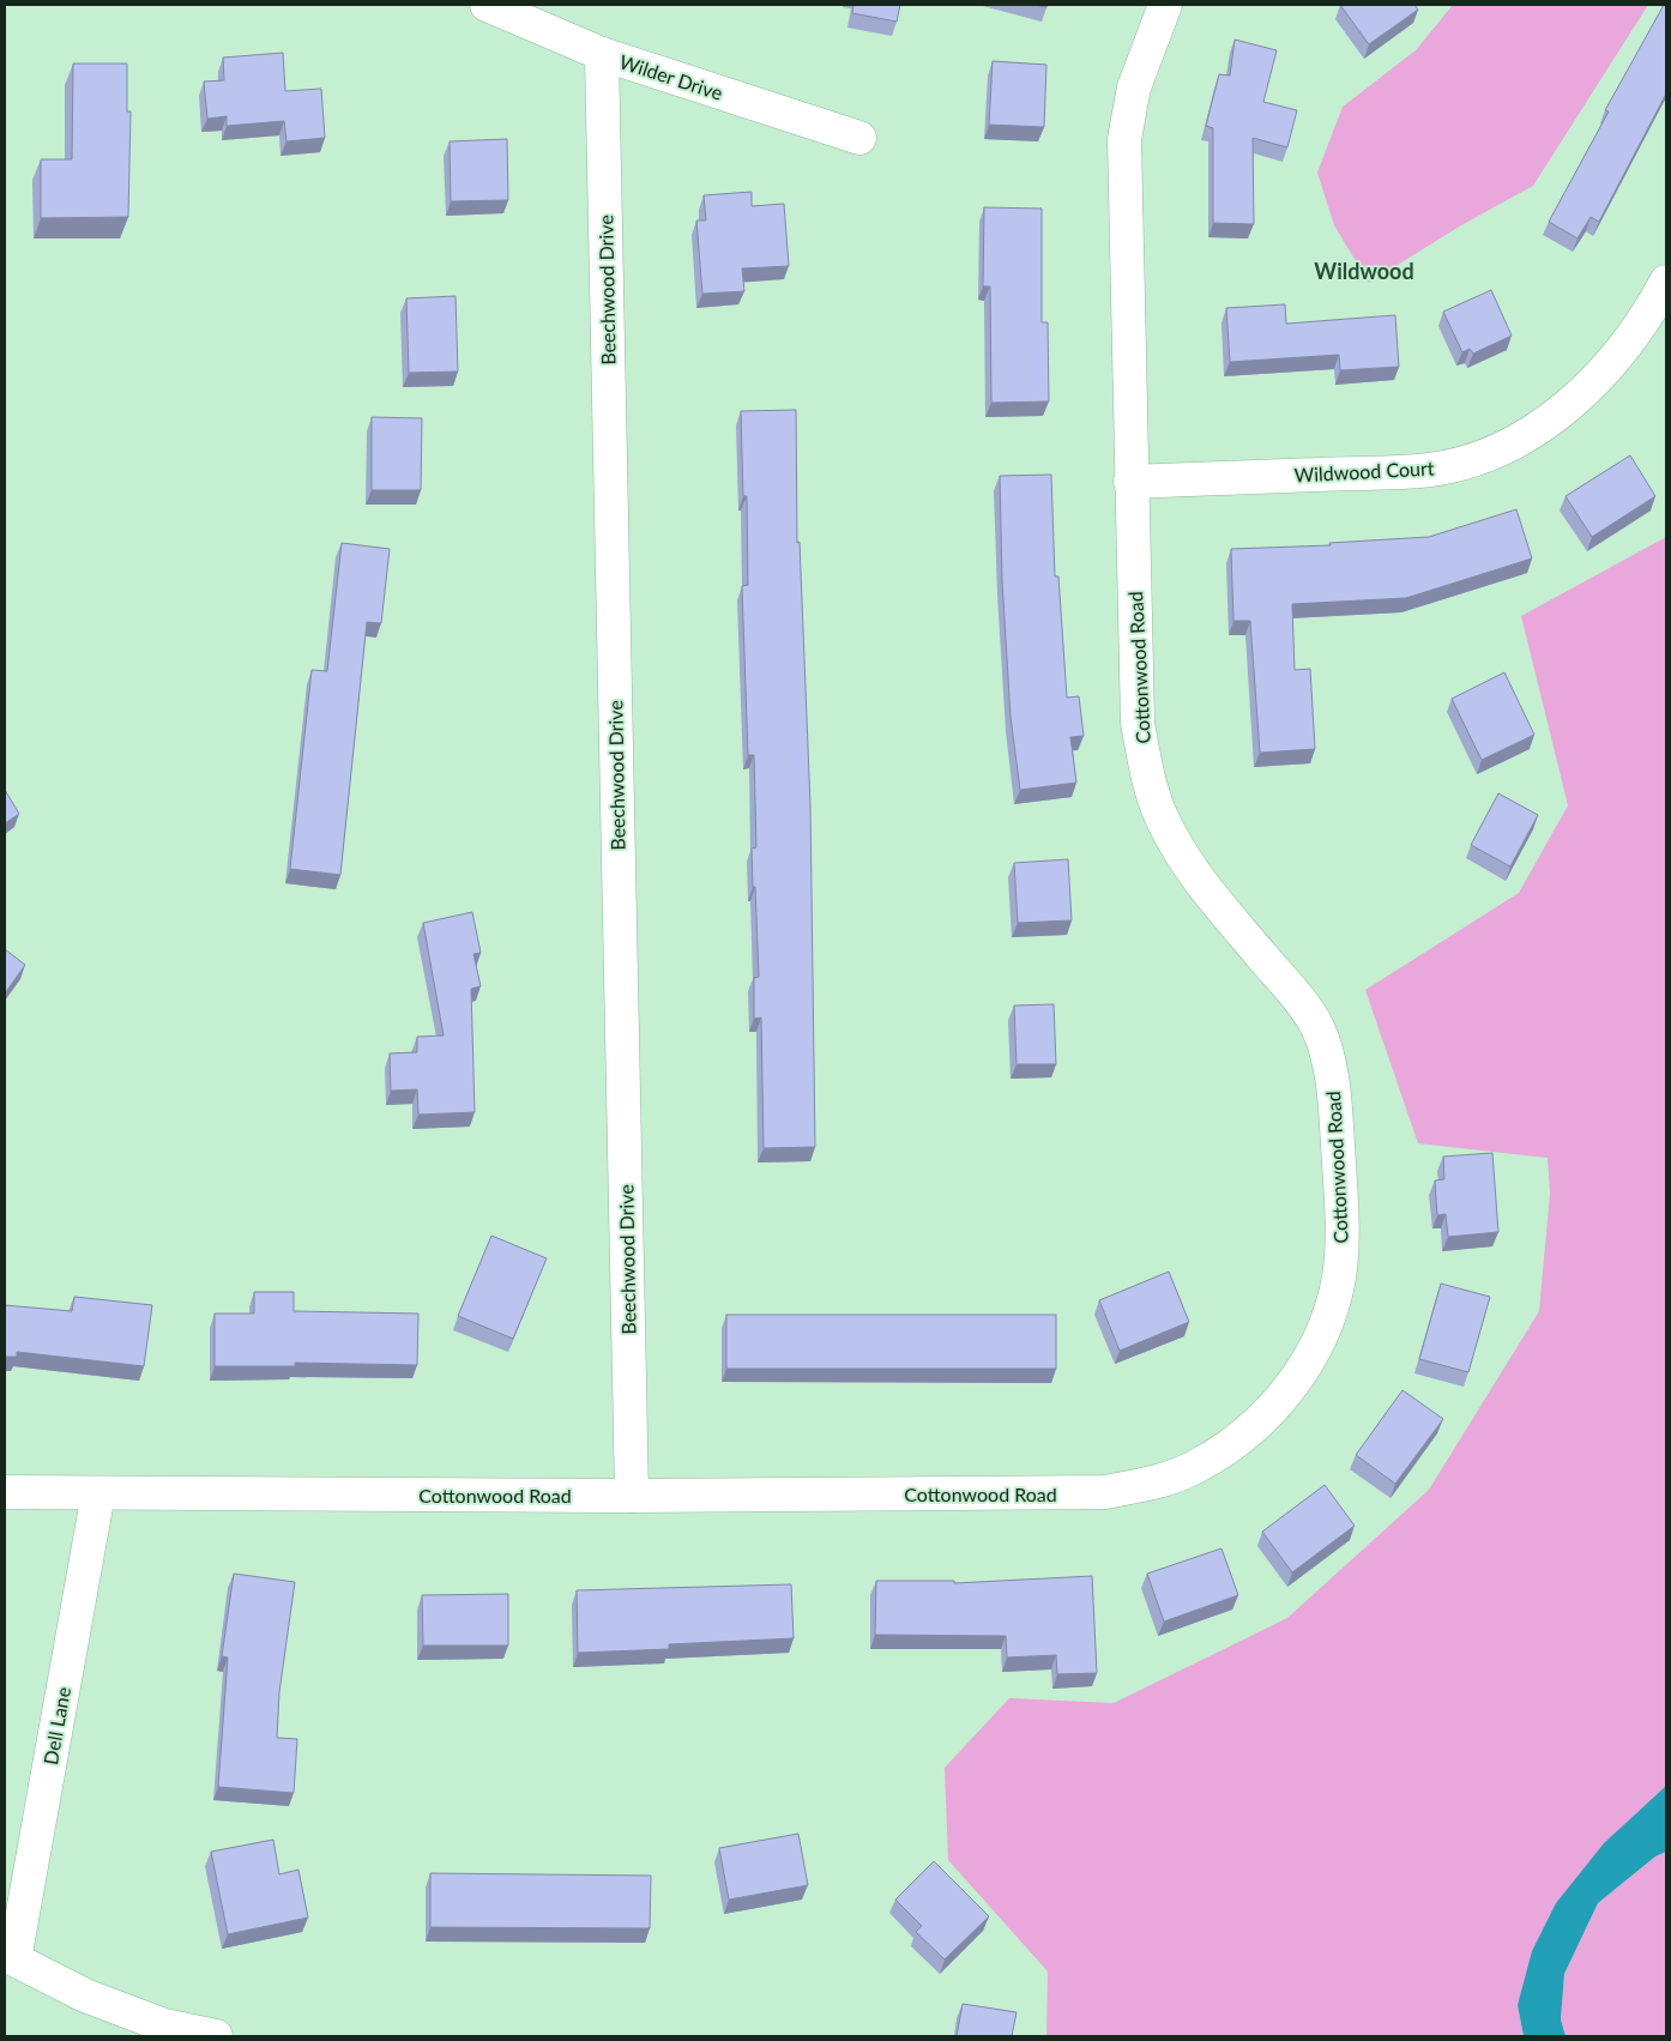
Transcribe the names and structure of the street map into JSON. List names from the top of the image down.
{
  "streets": {
    "street": [
      "Wilder Drive",
      "Beechwood Drive",
      "Wildwood Court",
      "Cottonwood Road",
      "Dell Lane"
    ]
  },
  "crossings": [
    ["Wilder Drive", "Beechwood Drive"],
    ["Beechwood Drive", "Cottonwood Road"],
    ["Wildwood Court", "Cottonwood Road"],
    ["Cottonwood Road", "Dell Lane"]
  ],
  "districts": ["Wildwood"]
}
